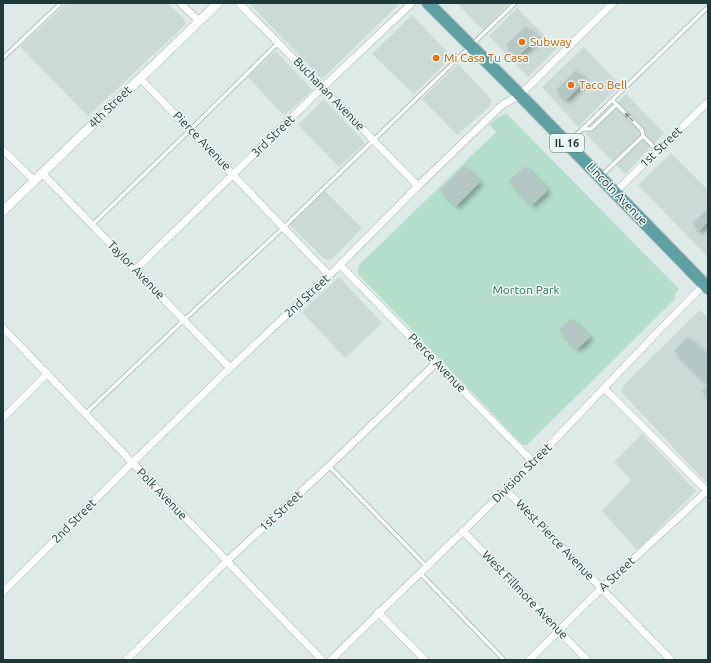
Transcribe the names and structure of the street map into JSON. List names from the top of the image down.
{
  "streets": {
    "main road": ["IL 16", "Lincoln Avenue"],
    "street": [
      "Buchanan Avenue",
      "4th Street",
      "3rd Street",
      "Pierce Avenue",
      "1st Street",
      "Taylor Avenue",
      "2nd Street",
      "Division Street",
      "Polk Avenue",
      "West Pierce Avenue",
      "A Street",
      "West Fillmore Avenue"
    ]
  },
  "crossings": [
    ["Buchanan Avenue", "3rd Street"],
    ["Buchanan Avenue", "2nd Street"],
    ["4th Street", "Pierce Avenue"],
    ["4th Street", "Taylor Avenue"],
    ["3rd Street", "Pierce Avenue"],
    ["3rd Street", "Taylor Avenue"],
    ["Pierce Avenue", "1st Street"],
    ["Pierce Avenue", "2nd Street"],
    ["Pierce Avenue", "Division Street"],
    ["1st Street", "Lincoln Avenue"],
    ["1st Street", "Polk Avenue"],
    ["Lincoln Avenue", "2nd Street"],
    ["Lincoln Avenue", "Division Street"],
    ["Taylor Avenue", "2nd Street"],
    ["2nd Street", "Polk Avenue"],
    ["Division Street", "West Pierce Avenue"],
    ["Division Street", "West Fillmore Avenue"],
    ["West Pierce Avenue", "A Street"],
    ["A Street", "West Fillmore Avenue"]
  ],
  "parks": ["Morton Park"],
  "places": ["Subway", "Mi Casa Tu Casa", "Taco Bell"]
}
